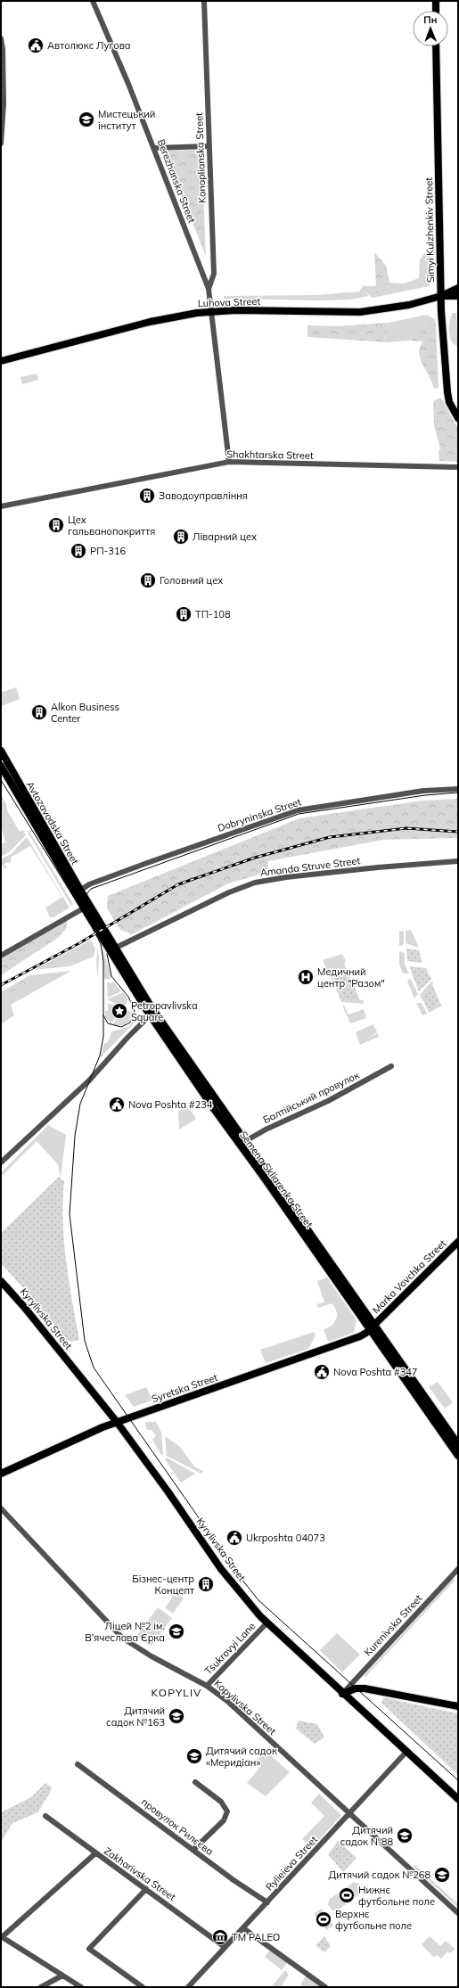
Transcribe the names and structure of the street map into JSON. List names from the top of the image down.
{
  "streets": {
    "main road": [
      "Simyi Kulzhenkiv Street",
      "Luhova Street",
      "Avtozavodska Street",
      "Semena Skliarenka Street",
      "Marka Vovchka Street",
      "Kyrylivska Street",
      "Syretska Street"
    ],
    "street": [
      "Konoplianska Street",
      "Berezhanska Street",
      "Shakhtarska Street",
      "Dobryninska Street",
      "Amanda Struve Street",
      "Балтійський провулок",
      "Kurenivska Street",
      "Tsukrovyi Lane",
      "Kopylivska Street",
      "провулок Рилєєва",
      "Rylieieva Street",
      "Zakharivska Street"
    ]
  },
  "crossings": [
    ["Konoplianska Street", "Berezhanska Street"],
    ["Konoplianska Street", "Luhova Street"],
    ["Konoplianska Street", "Shakhtarska Street"],
    ["Simyi Kulzhenkiv Street", "Luhova Street"],
    ["Dobryninska Street", "Avtozavodska Street"],
    ["Avtozavodska Street", "Semena Skliarenka Street"],
    ["Amanda Struve Street", "Semena Skliarenka Street"],
    ["Балтійський провулок", "Semena Skliarenka Street"],
    ["Semena Skliarenka Street", "Marka Vovchka Street"],
    ["Semena Skliarenka Street", "Syretska Street"],
    ["Marka Vovchka Street", "Syretska Street"],
    ["Kyrylivska Street", "Syretska Street"],
    ["Kyrylivska Street", "Kurenivska Street"],
    ["Kyrylivska Street", "Tsukrovyi Lane"],
    ["Kyrylivska Street", "Rylieieva Street"],
    ["Tsukrovyi Lane", "Kopylivska Street"],
    ["Kopylivska Street", "Rylieieva Street"],
    ["провулок Рилєєва", "Rylieieva Street"],
    ["Rylieieva Street", "Zakharivska Street"]
  ],
  "districts": ["KOPYLIV"],
  "places": {
    "public building": [
      "Автолюкс Лугова",
      "Nova Poshta #234",
      "Nova Poshta #347",
      "Ukrposhta 04073"
    ],
    "school or university": [
      "Мистецький інститут",
      "Ліцей №2 ім. В’ячеслава Єрка",
      "Дитячий садок №163",
      "Дитячий садок «Меридіан»",
      "Дитячий садок №88",
      "Дитячий садок №268"
    ],
    "building": [
      "Заводоуправління",
      "Цех гальванопокриття",
      "Ліварний цех",
      "РП-316",
      "Головний цех",
      "ТП-108",
      "Alkon Business Center",
      "Бізнес-центр Концепт"
    ],
    "hospital": ["Медичний центр \"Разом\""],
    "place": ["Petropavlivska Square"],
    "sports": ["Нижнє футбольне поле", "Верхнє футбольне поле"],
    "museum": ["ТМ PALEO"]
  },
  "north": "top"
}
